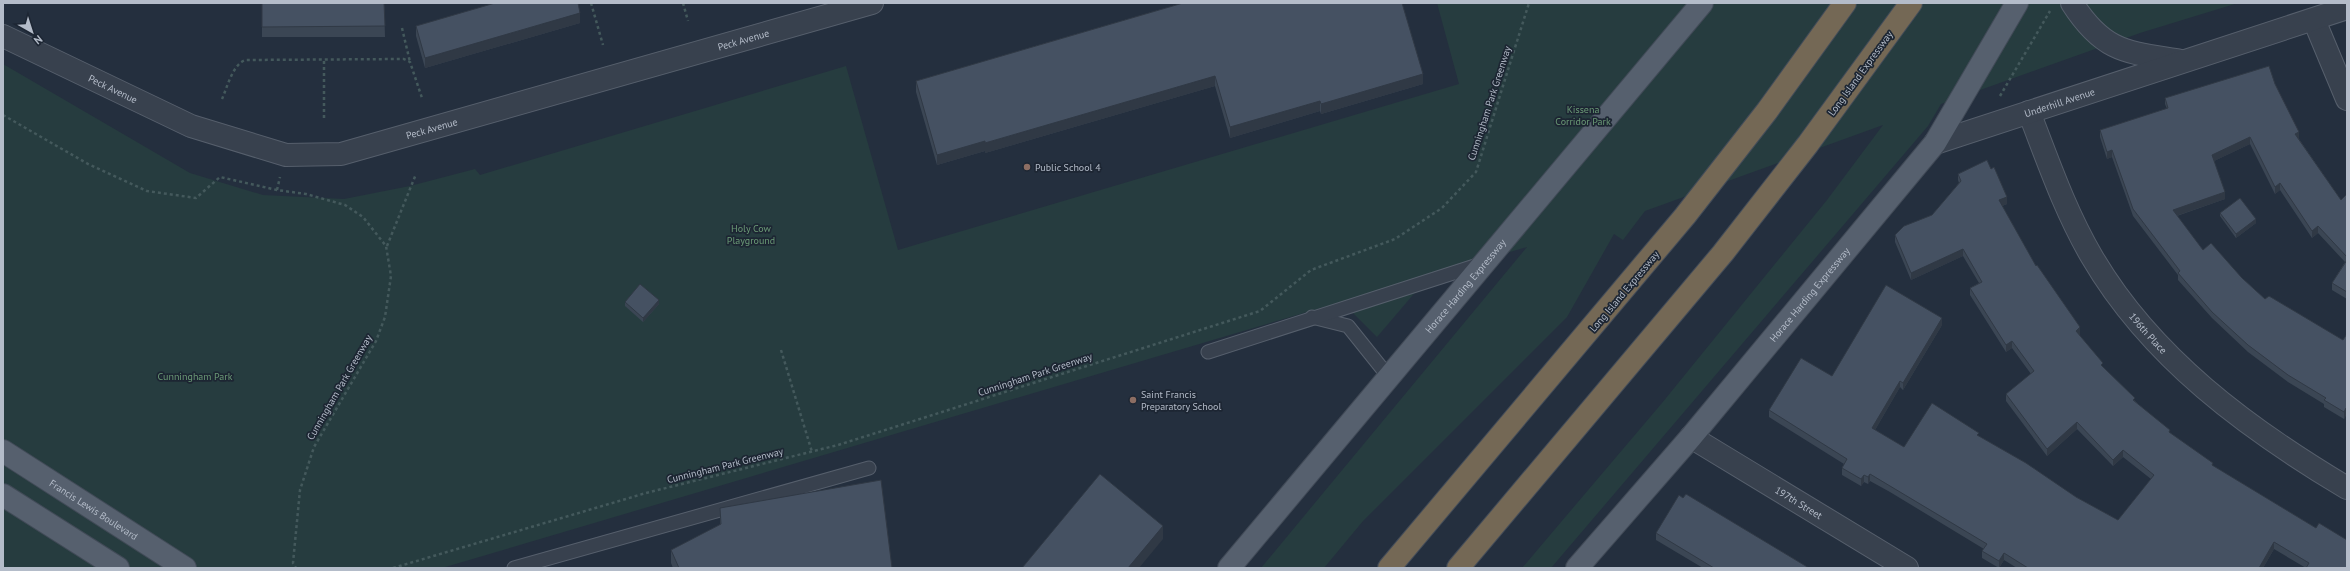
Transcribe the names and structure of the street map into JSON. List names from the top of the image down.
{
  "streets": {
    "highway": ["Long Island Expressway"],
    "main road": ["Horace Harding Expressway", "Francis Lewis Boulevard"],
    "street": [
      "Peck Avenue",
      "Underhill Avenue",
      "196th Place",
      "197th Street"
    ],
    "path": ["Cunningham Park Greenway"]
  },
  "crossings": [
    ["Underhill Avenue", "Horace Harding Expressway"],
    ["Underhill Avenue", "196th Place"],
    ["Horace Harding Expressway", "197th Street"]
  ],
  "parks": ["Kissena Corridor Park", "Holy Cow Playground", "Cunningham Park"],
  "places": ["Public School 4", "Saint Francis Preparatory School"],
  "north": "bottom right"
}
